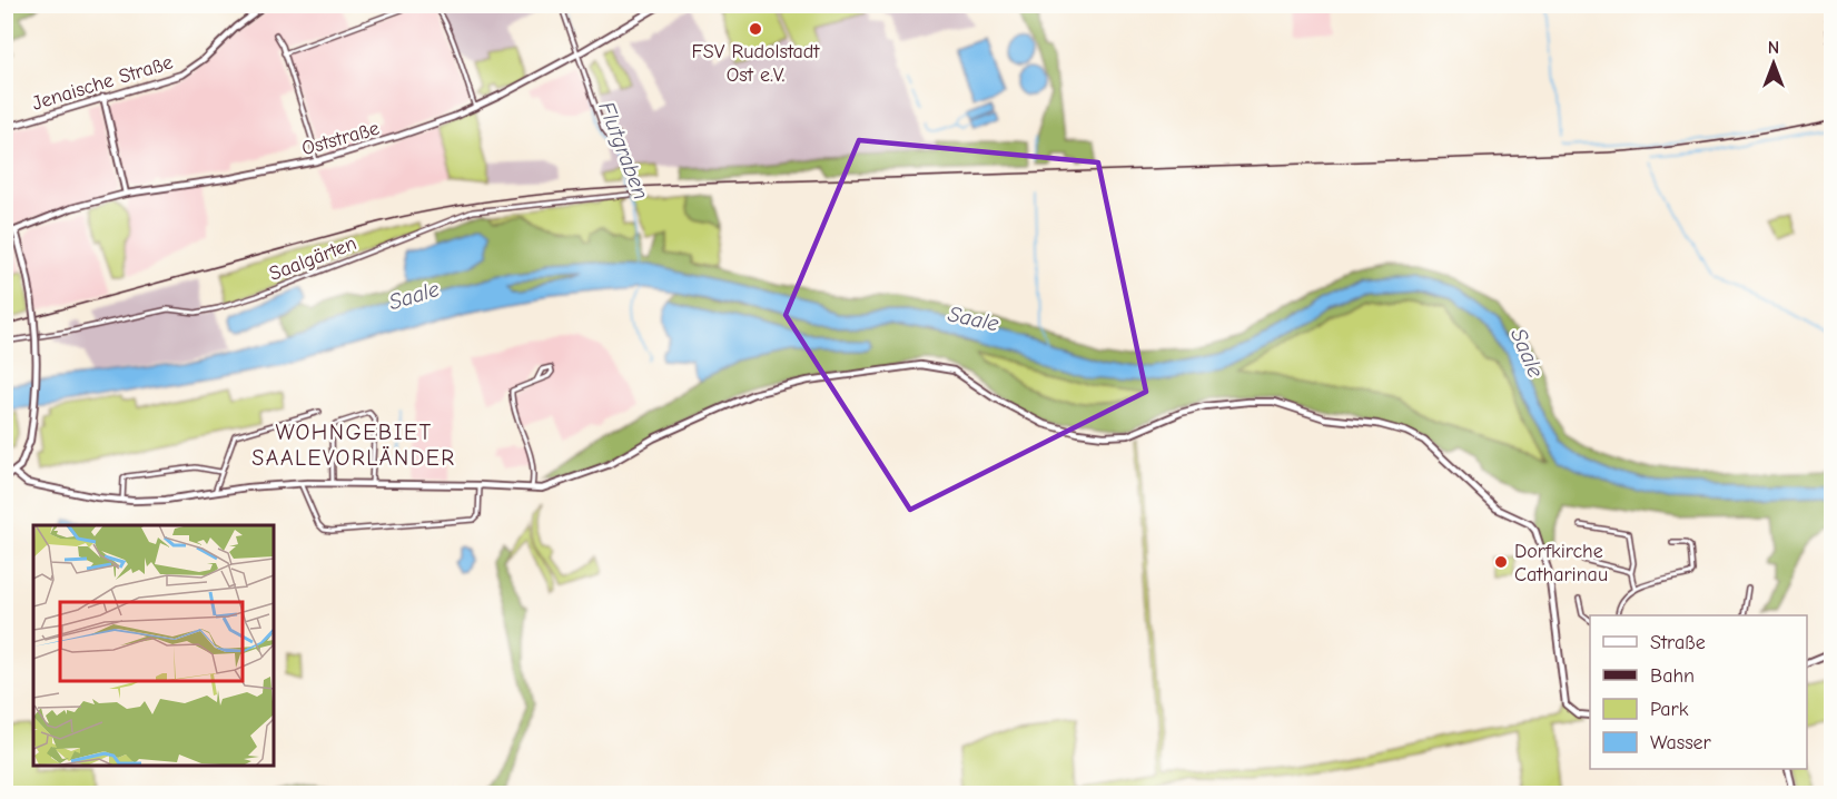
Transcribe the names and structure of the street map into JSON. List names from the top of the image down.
{
  "streets": {
    "main road": ["Jenaische Straße", "Oststraße"],
    "street": ["Saalgärten"]
  },
  "districts": ["WOHNGEBIET SAALEVORLÄNDER"],
  "water": ["Flutgraben", "Saale"],
  "places": ["FSV Rudolstadt Ost e.V.", "Dorfkirche Catharinau"],
  "legend": [
    "Straße",
    "Bahn",
    "Park",
    "Wasser"
  ],
  "north": "top"
}
